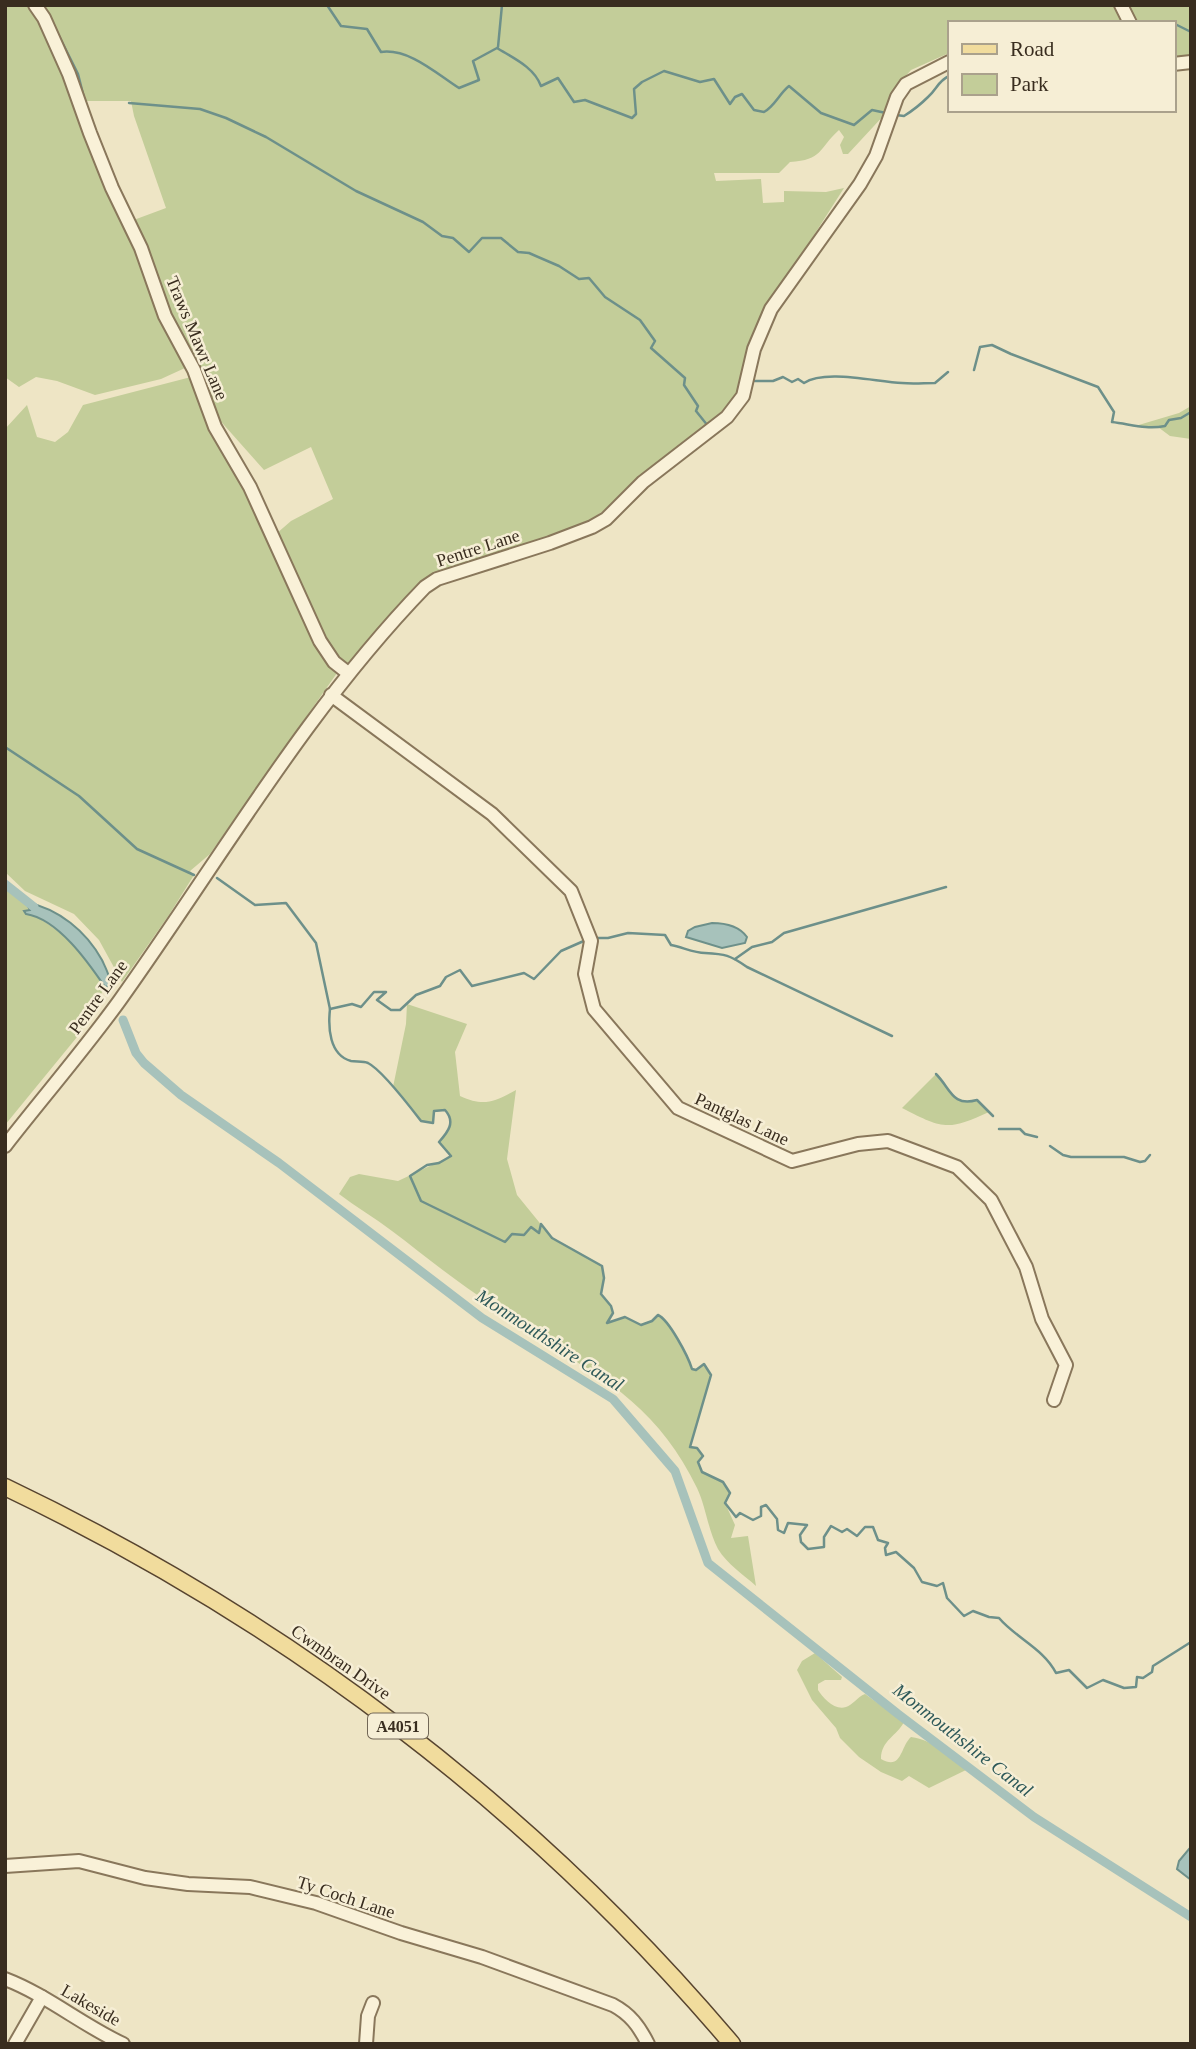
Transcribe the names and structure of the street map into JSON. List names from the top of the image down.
{
  "streets": {
    "main road": ["Cwmbran Drive", "A4051"],
    "street": [
      "Traws Mawr Lane",
      "Pentre Lane",
      "Pantglas Lane",
      "Ty Coch Lane",
      "Lakeside"
    ]
  },
  "crossings": [
    ["Traws Mawr Lane", "Pentre Lane"],
    ["Pentre Lane", "Pantglas Lane"]
  ],
  "water": ["Monmouthshire Canal"],
  "legend": ["Road", "Park"]
}
